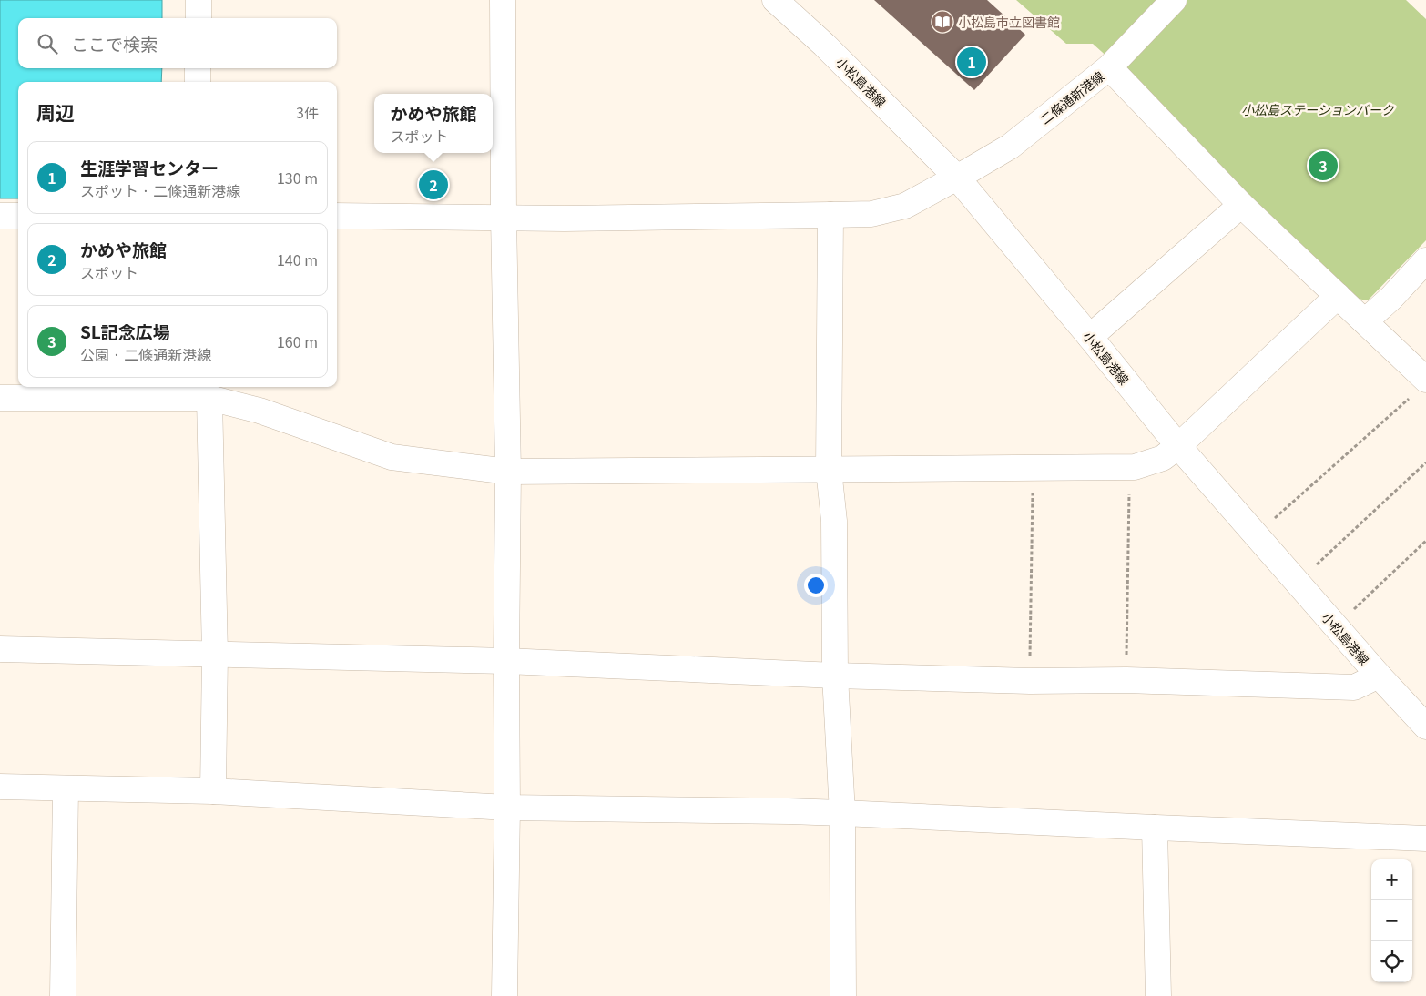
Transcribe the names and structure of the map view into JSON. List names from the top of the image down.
{
  "streets": {
    "street": ["小松島港線", "二條通新港線"]
  },
  "crossings": [
    ["小松島港線", "二條通新港線"]
  ],
  "parks": ["小松島ステーションパーク"],
  "places": {
    "library": ["小松島市立図書館"]
  },
  "page": {
    "search": "ここで検索",
    "pins": ["1", "3", "2"],
    "heading": ["周辺", "3件"],
    "popup": ["かめや旅館", "スポット"],
    "list": [
      {
        "mark": "1",
        "name": "生涯学習センター",
        "note": "スポット · 二條通新港線",
        "value": "130 m"
      },
      {
        "mark": "2",
        "name": "かめや旅館",
        "note": "スポット",
        "value": "140 m"
      },
      {
        "mark": "3",
        "name": "SL記念広場",
        "note": "公園 · 二條通新港線",
        "value": "160 m"
      }
    ],
    "map_buttons": ["+", "−"]
  }
}
